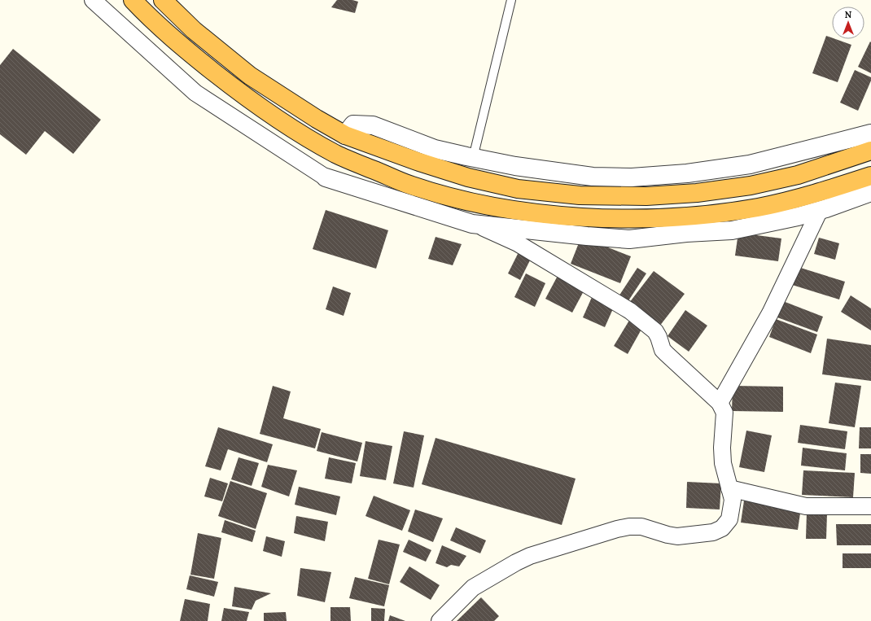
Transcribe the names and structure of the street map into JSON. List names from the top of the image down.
{
  "north": "top"
}
